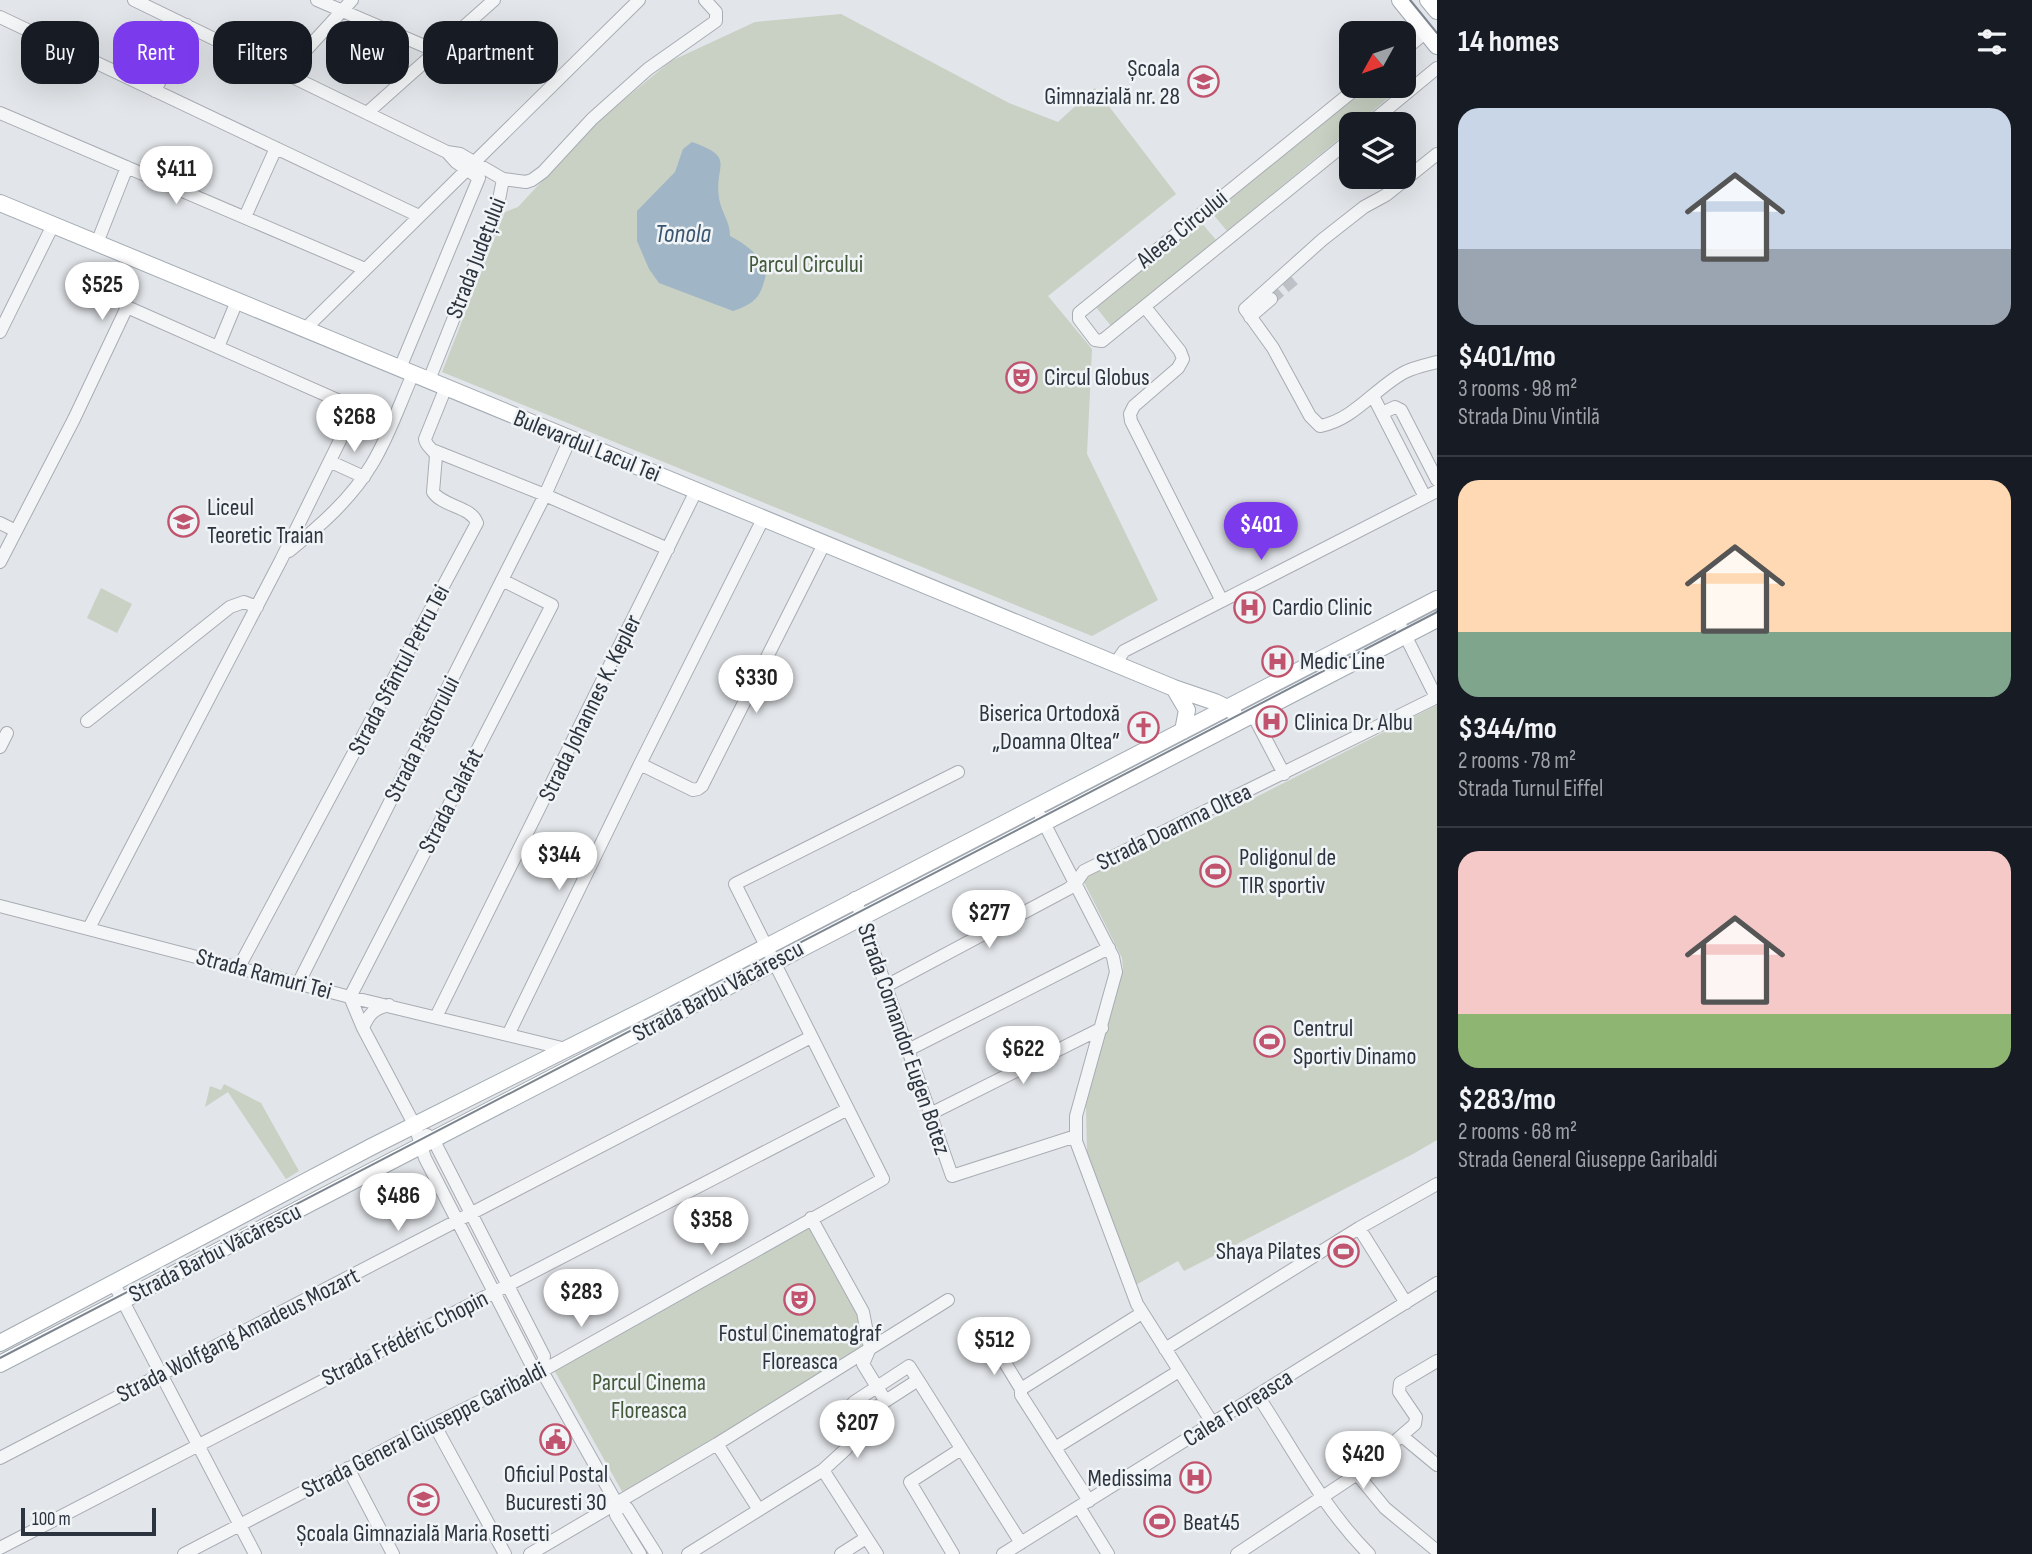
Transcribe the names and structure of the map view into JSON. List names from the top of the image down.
{
  "streets": {
    "main road": ["Bulevardul Lacul Tei", "Strada Barbu Văcărescu"],
    "street": [
      "Aleea Circului",
      "Strada Județului",
      "Strada Sfântul Petru Tei",
      "Strada Johannes K. Kepler",
      "Strada Păstorului",
      "Strada Calafat",
      "Strada Doamna Oltea",
      "Strada Ramuri Tei",
      "Strada Comandor Eugen Botez",
      "Strada Wolfgang Amadeus Mozart",
      "Strada Frédéric Chopin",
      "Calea Floreasca",
      "Strada General Giuseppe Garibaldi"
    ]
  },
  "crossings": [
    ["Strada Județului", "Bulevardul Lacul Tei"],
    ["Bulevardul Lacul Tei", "Strada Sfântul Petru Tei"],
    ["Bulevardul Lacul Tei", "Strada Johannes K. Kepler"],
    ["Bulevardul Lacul Tei", "Strada Păstorului"],
    ["Bulevardul Lacul Tei", "Strada Barbu Văcărescu"],
    ["Strada Sfântul Petru Tei", "Strada Ramuri Tei"],
    ["Strada Johannes K. Kepler", "Strada Ramuri Tei"],
    ["Strada Păstorului", "Strada Calafat"],
    ["Strada Păstorului", "Strada Ramuri Tei"],
    ["Strada Calafat", "Strada Ramuri Tei"],
    ["Strada Doamna Oltea", "Strada Barbu Văcărescu"],
    ["Strada Doamna Oltea", "Strada Comandor Eugen Botez"],
    ["Strada Ramuri Tei", "Strada Barbu Văcărescu"],
    ["Strada Barbu Văcărescu", "Strada Comandor Eugen Botez"],
    ["Strada Frédéric Chopin", "Strada General Giuseppe Garibaldi"]
  ],
  "water": ["Tonola"],
  "parks": ["Parcul Circului", "Parcul Cinema Floreasca"],
  "places": {
    "school or university": ["Școala Gimnazială nr. 28", "Liceul Teoretic Traian", "Școala Gimnazială Maria Rosetti"],
    "theatre": ["Circul Globus", "Fostul Cinematograf Floreasca"],
    "hospital": [
      "Cardio Clinic",
      "Medic Line",
      "Clinica Dr. Albu",
      "Medissima"
    ],
    "church": ["Biserica Ortodoxă „Doamna Oltea”"],
    "sports": [
      "Poligonul de TIR sportiv",
      "Centrul Sportiv Dinamo",
      "Shaya Pilates",
      "Beat45"
    ],
    "public building": ["Oficiul Postal Bucuresti 30"]
  },
  "scale_bar": "100 m",
  "north": "bottom left",
  "page": {
    "heading": "14 homes",
    "chip": [
      "Buy",
      "Rent",
      "Filters",
      "New",
      "Apartment"
    ],
    "list": [
      {
        "name": "$401/mo",
        "note": "3 rooms · 98 m² · Strada Dinu Vintilă"
      },
      {
        "name": "$344/mo",
        "note": "2 rooms · 78 m² · Strada Turnul Eiffel"
      },
      {
        "name": "$283/mo",
        "note": "2 rooms · 68 m² · Strada General Giuseppe Garibaldi"
      }
    ],
    "price": [
      "$411",
      "$525",
      "$268",
      "$401",
      "$330",
      "$344",
      "$277",
      "$622",
      "$486",
      "$358",
      "$283",
      "$512",
      "$207",
      "$420"
    ],
    "scale": "100 m"
  }
}
